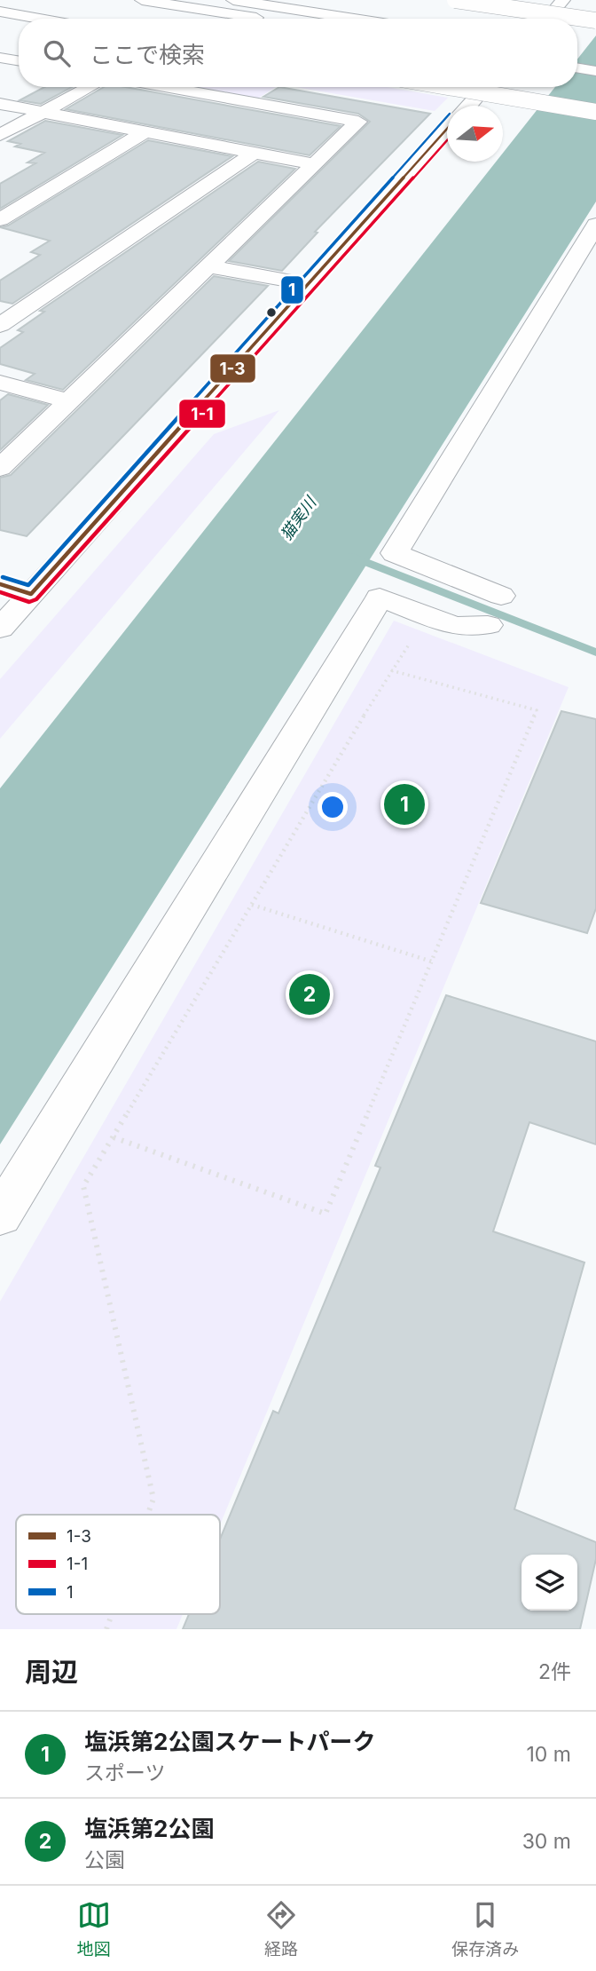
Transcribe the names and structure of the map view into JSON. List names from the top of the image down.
{
  "water": ["猫実川"],
  "lines": ["transit line 1", "transit line 1-3", "transit line 1-1"],
  "legend": ["1-3", "1-1", "1"],
  "north": "right",
  "page": {
    "search": "ここで検索",
    "pins": ["1", "2"],
    "heading": ["周辺", "2件"],
    "list": [
      {
        "mark": "1",
        "name": "塩浜第2公園スケートパーク",
        "note": "スポーツ",
        "value": "10 m"
      },
      {
        "mark": "2",
        "name": "塩浜第2公園",
        "note": "公園",
        "value": "30 m"
      }
    ],
    "nav": ["地図", "経路", "保存済み"]
  }
}
